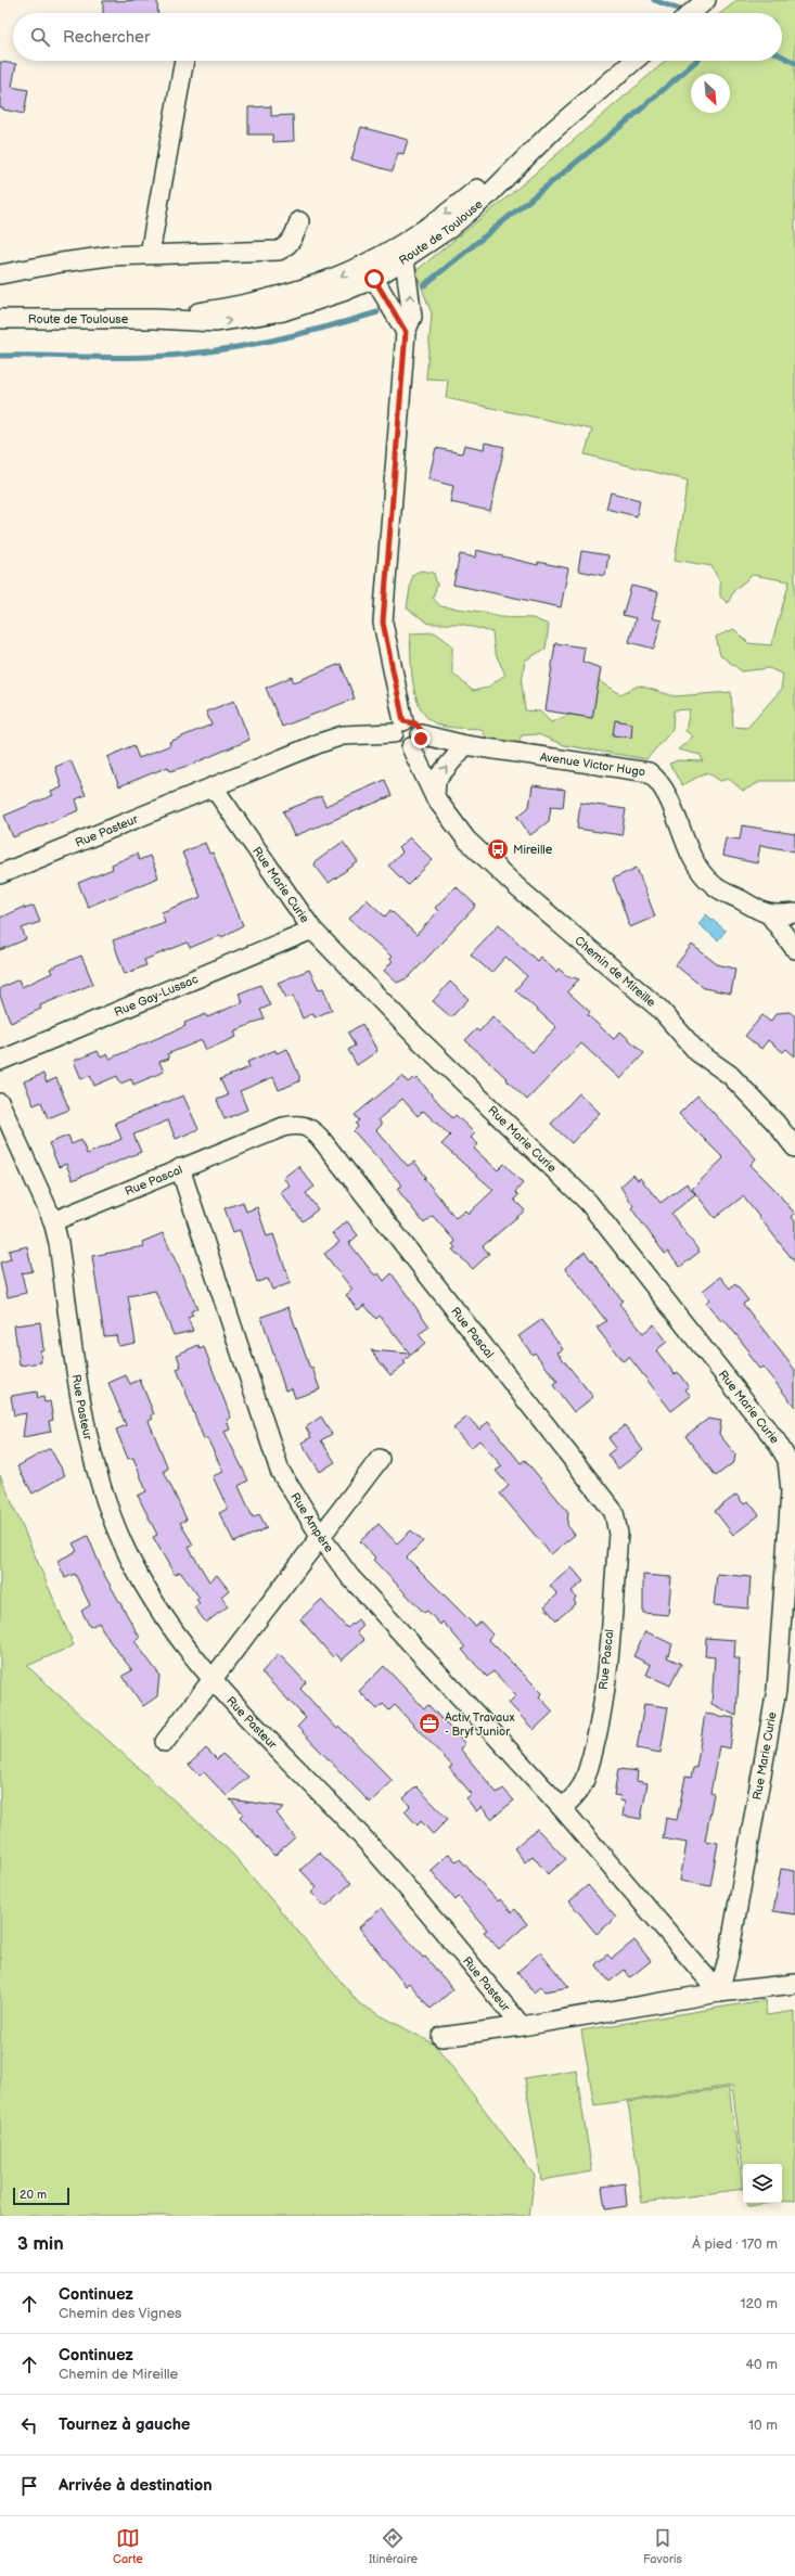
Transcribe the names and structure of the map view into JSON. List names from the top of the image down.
{
  "streets": {
    "street": [
      "Route de Toulouse",
      "Avenue Victor Hugo",
      "Rue Pasteur",
      "Rue Marie Curie",
      "Chemin de Mireille",
      "Rue Gay-Lussac",
      "Rue Pascal",
      "Rue Ampère"
    ]
  },
  "crossings": [
    ["Avenue Victor Hugo", "Chemin de Mireille"],
    ["Rue Pasteur", "Rue Marie Curie"],
    ["Rue Pasteur", "Rue Pascal"],
    ["Rue Marie Curie", "Rue Gay-Lussac"],
    ["Rue Pascal", "Rue Ampère"]
  ],
  "places": {
    "bus stop": ["Mireille"],
    "office": ["Activ Travaux - Bryf Junior"]
  },
  "scale_bar": "20 m",
  "north": "bottom right",
  "page": {
    "search": "Rechercher",
    "scale": "20 m",
    "heading": ["3 min", "À pied · 170 m"],
    "list": [
      ["Continuez", "Chemin des Vignes", "120 m"],
      ["Continuez", "Chemin de Mireille", "40 m"],
      ["Tournez à gauche", "10 m"],
      "Arrivée à destination"
    ],
    "nav": ["Carte", "Itinéraire", "Favoris"]
  }
}
